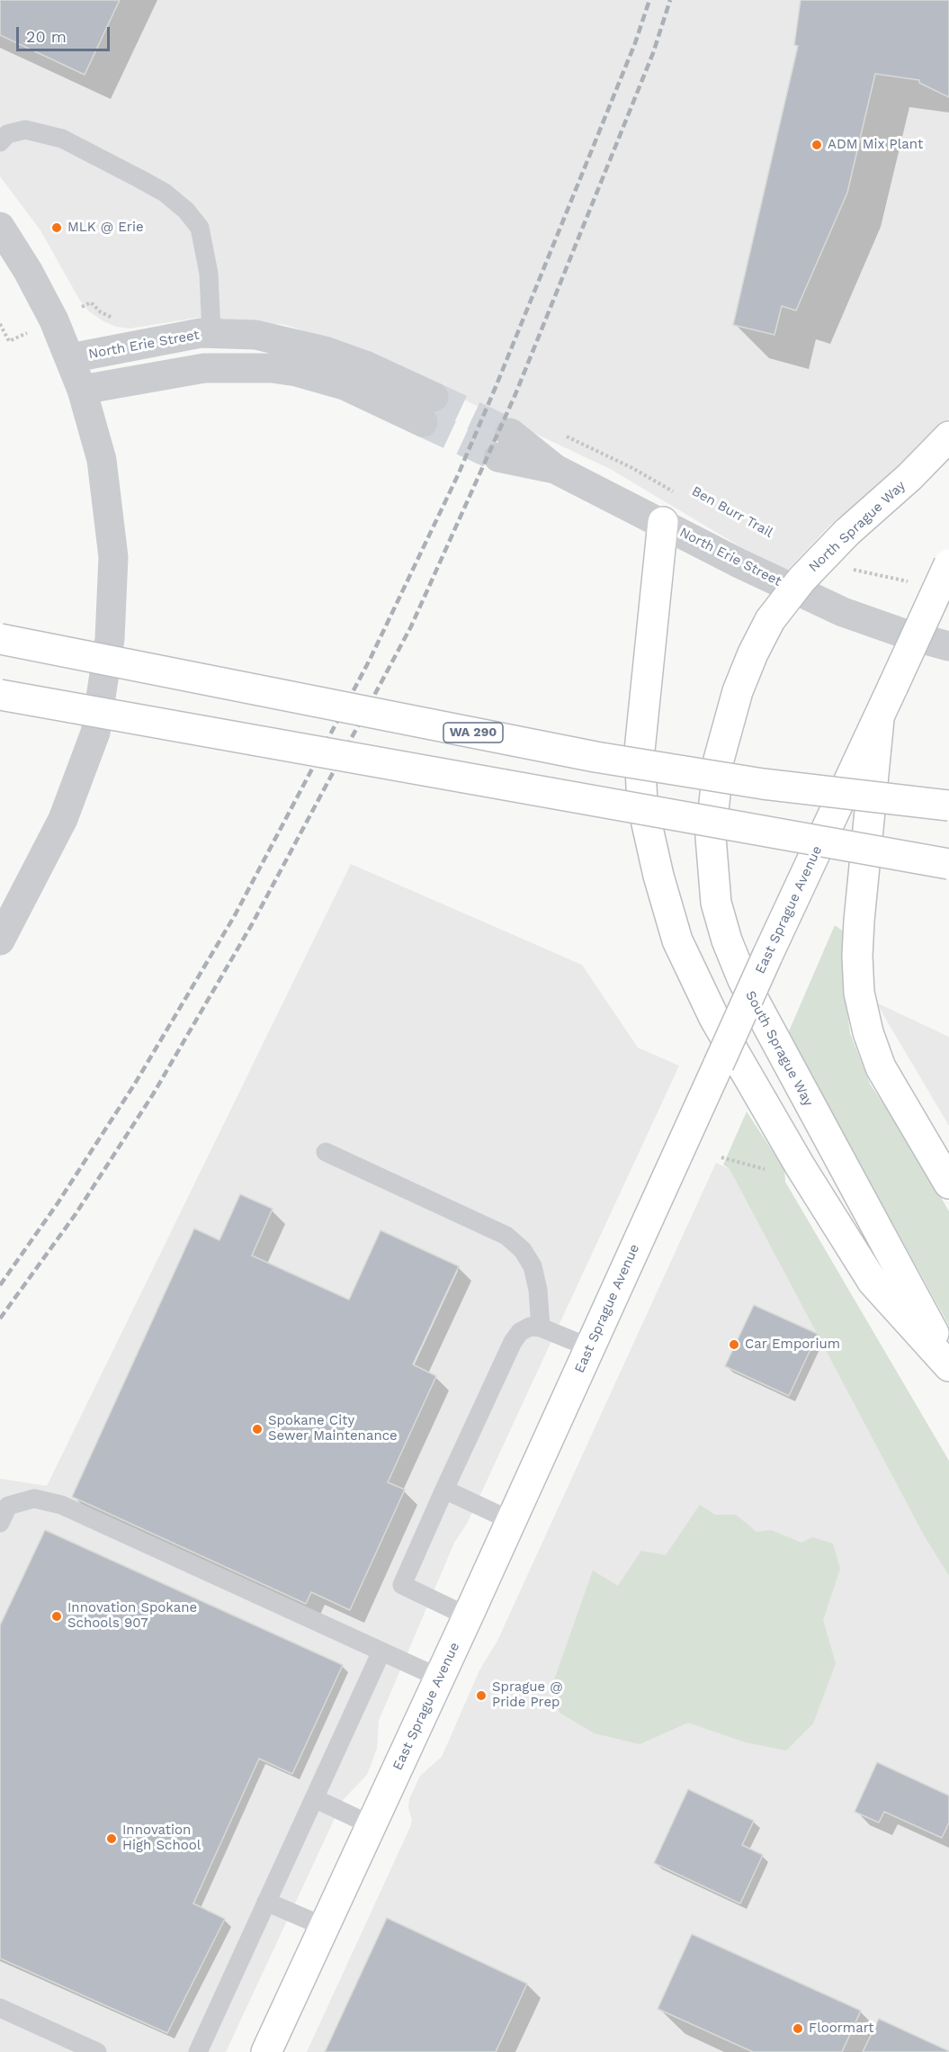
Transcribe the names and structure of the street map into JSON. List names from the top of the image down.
{
  "streets": {
    "main road": [
      "North Sprague Way",
      "WA 290",
      "East Sprague Avenue",
      "South Sprague Way"
    ],
    "street": ["North Erie Street"],
    "path": ["Ben Burr Trail"]
  },
  "crossings": [
    ["North Sprague Way", "South Sprague Way"]
  ],
  "places": [
    "ADM Mix Plant",
    "MLK @ Erie",
    "Car Emporium",
    "Spokane City Sewer Maintenance",
    "Innovation Spokane Schools 907",
    "Sprague @ Pride Prep",
    "Innovation High School",
    "Floormart"
  ],
  "scale_bar": "20 m"
}
